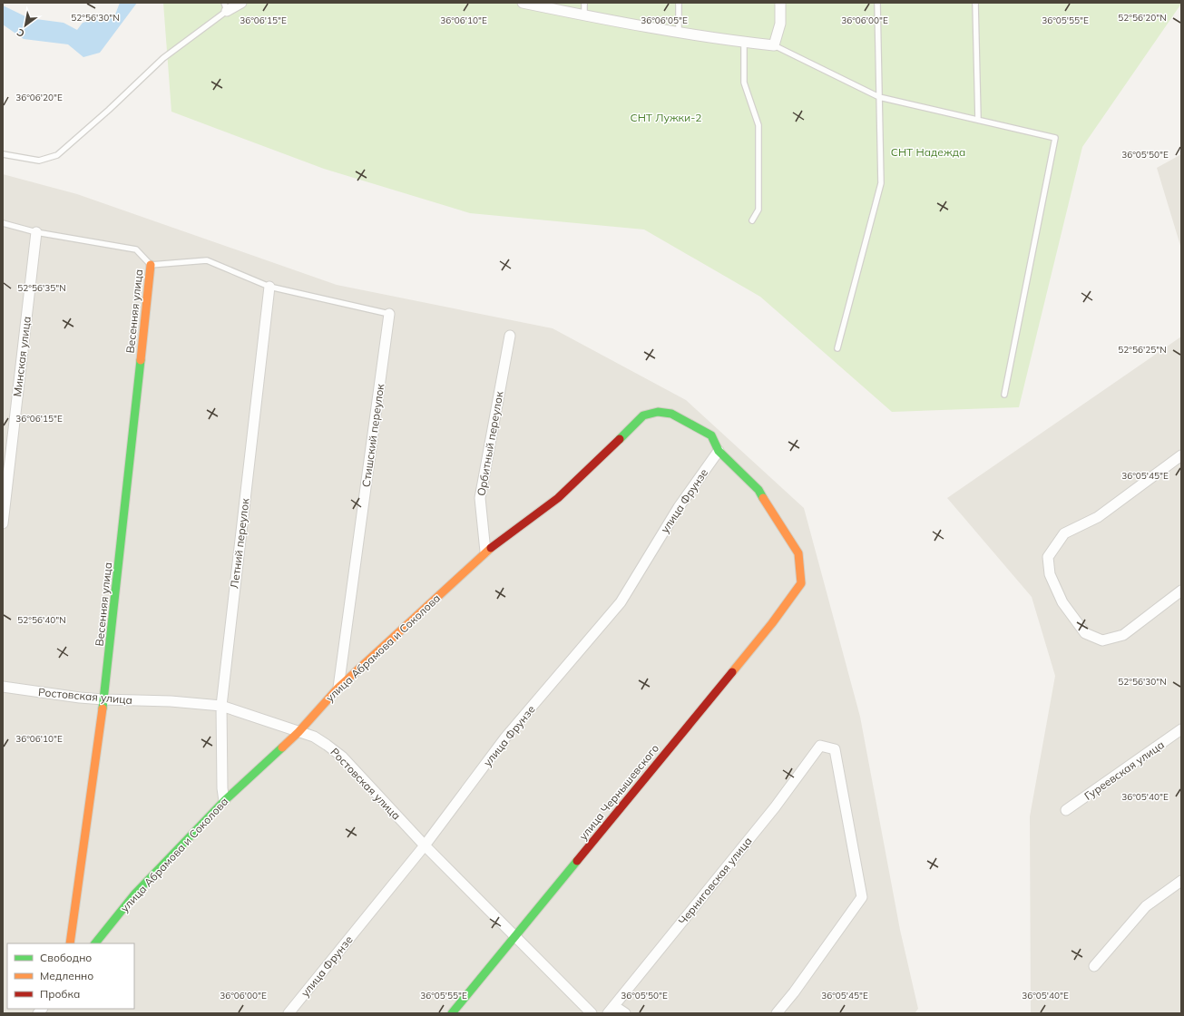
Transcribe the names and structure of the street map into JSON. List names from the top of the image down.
{
  "streets": {
    "street": [
      "Весенняя улица",
      "Минская улица",
      "Стишский переулок",
      "Орбитный переулок",
      "улица Фрунзе",
      "Летний переулок",
      "улица Абрамова и Соколова",
      "Ростовская улица",
      "Гуреевская улица",
      "улица Чернышевского",
      "Черниговская улица"
    ]
  },
  "crossings": [
    ["Весенняя улица", "Ростовская улица"],
    ["Стишский переулок", "улица Абрамова и Соколова"],
    ["Орбитный переулок", "улица Абрамова и Соколова"],
    ["улица Фрунзе", "улица Абрамова и Соколова"],
    ["улица Фрунзе", "Ростовская улица"],
    ["улица Фрунзе", "улица Чернышевского"],
    ["Летний переулок", "улица Абрамова и Соколова"],
    ["Летний переулок", "Ростовская улица"],
    ["улица Абрамова и Соколова", "Ростовская улица"],
    ["улица Абрамова и Соколова", "улица Чернышевского"],
    ["Ростовская улица", "улица Чернышевского"]
  ],
  "parks": ["СНТ Лужки-2", "СНТ Надежда"],
  "legend": ["Свободно", "Медленно", "Пробка"],
  "north": "bottom left",
  "coordinates": [
    "52°56'30\"N",
    "52°56'20\"N",
    "36°06'15\"E",
    "36°06'10\"E",
    "36°06'05\"E",
    "36°06'00\"E",
    "36°05'55\"E",
    "36°06'20\"E",
    "36°05'50\"E",
    "52°56'35\"N",
    "52°56'25\"N",
    "36°05'45\"E",
    "52°56'40\"N",
    "36°05'40\"E"
  ]
}
